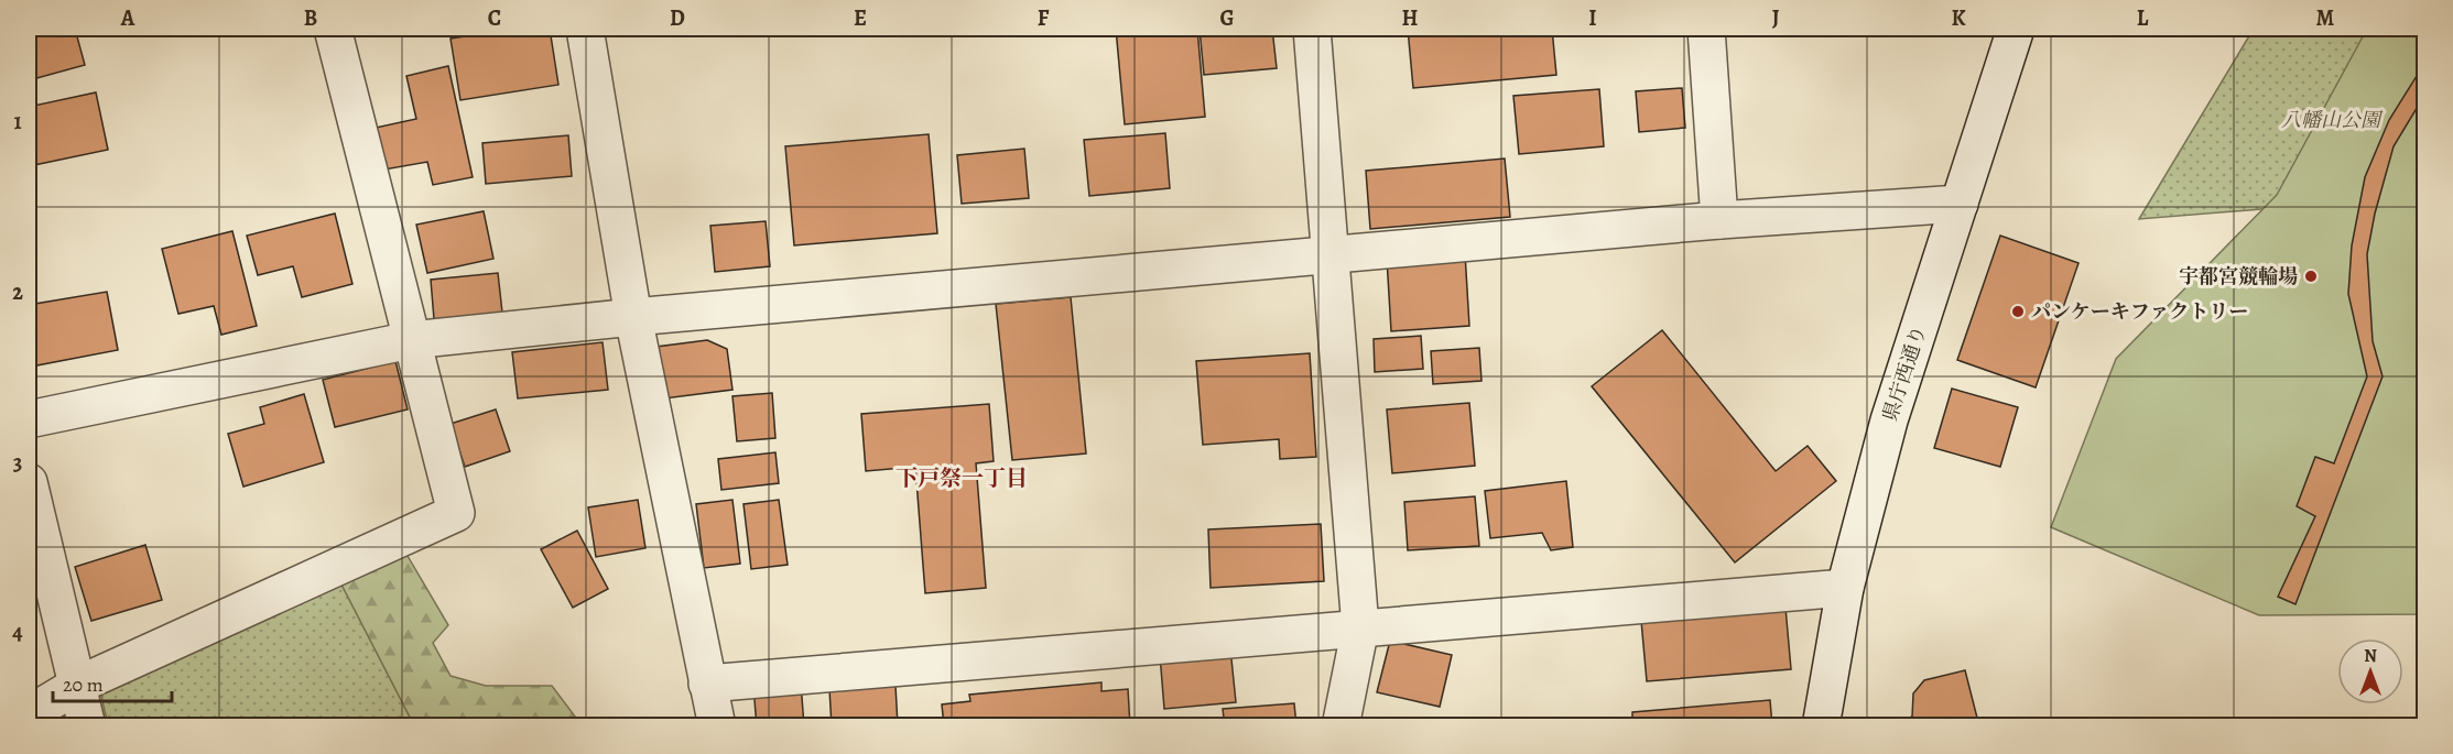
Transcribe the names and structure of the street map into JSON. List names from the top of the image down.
{
  "streets": {
    "street": ["県庁西通り"]
  },
  "districts": ["下戸祭一丁目"],
  "parks": ["八幡山公園"],
  "places": ["宇都宮競輪場", "パンケーキファクトリー"],
  "scale_bar": "20 m",
  "north": "top",
  "grid": {
    "columns": [
      "A",
      "B",
      "C",
      "D",
      "E",
      "F",
      "G",
      "H",
      "I",
      "J",
      "K",
      "L",
      "M"
    ],
    "rows": [
      "1",
      "2",
      "3",
      "4"
    ]
  }
}
